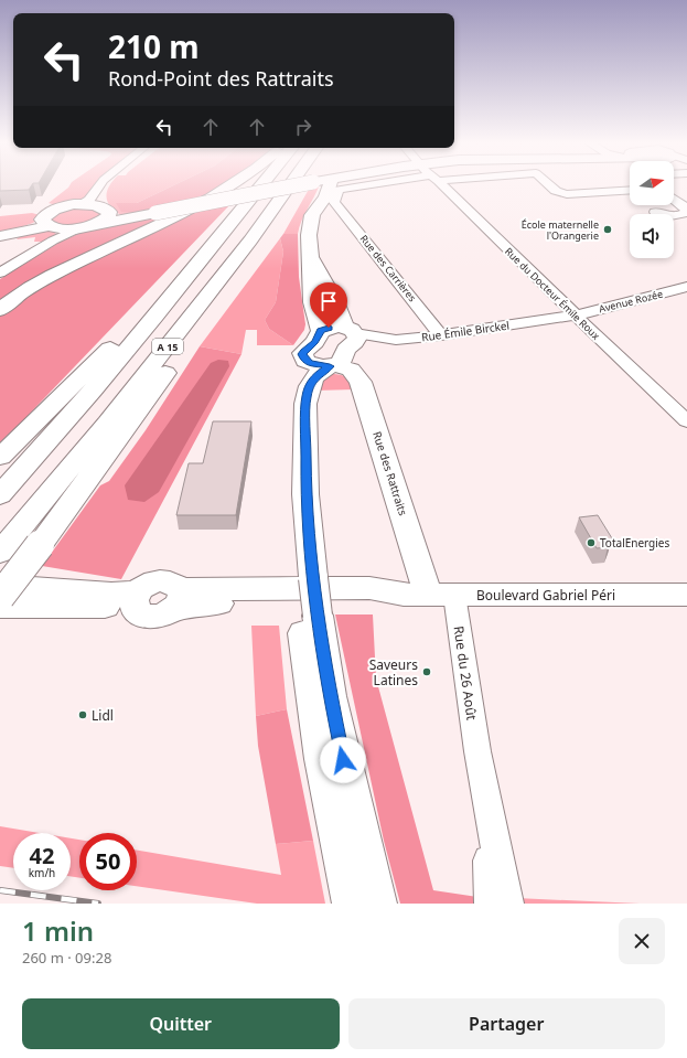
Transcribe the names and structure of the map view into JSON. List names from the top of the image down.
{
  "streets": {
    "main road": ["A 15", "Rue des Rattraits", "Boulevard Gabriel Péri"],
    "street": [
      "Rue des Carrières",
      "Rue du Docteur Émile Roux",
      "Avenue Rozée",
      "Rue Émile Birckel",
      "Rue du 26 Août"
    ]
  },
  "crossings": [
    ["Rue des Carrières", "Rue Émile Birckel"],
    ["Rue du Docteur Émile Roux", "Avenue Rozée"],
    ["Rue du Docteur Émile Roux", "Rue Émile Birckel"],
    ["Avenue Rozée", "Rue Émile Birckel"],
    ["Rue des Rattraits", "Boulevard Gabriel Péri"],
    ["Rue des Rattraits", "Rue du 26 Août"],
    ["Boulevard Gabriel Péri", "Rue du 26 Août"]
  ],
  "places": [
    "École maternelle l'Orangerie",
    "TotalEnergies",
    "Saveurs Latines",
    "Lidl"
  ],
  "north": "right",
  "page": {
    "turn": ["210 m", "Rond-Point des Rattraits"],
    "speed": "42 km/h",
    "limit": "50",
    "heading": ["1 min", "260 m · 09:28"],
    "buttons": ["Quitter", "Partager"]
  }
}
